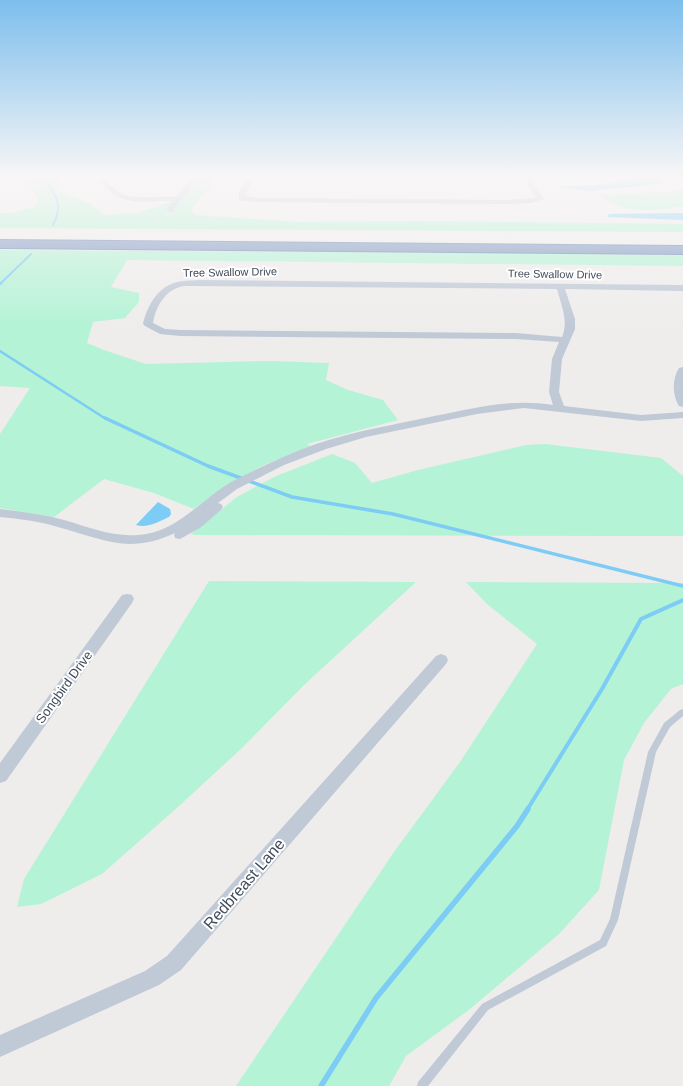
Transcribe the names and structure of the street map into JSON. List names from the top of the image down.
{
  "streets": {
    "street": ["Tree Swallow Drive", "Songbird Drive", "Redbreast Lane"]
  }
}
